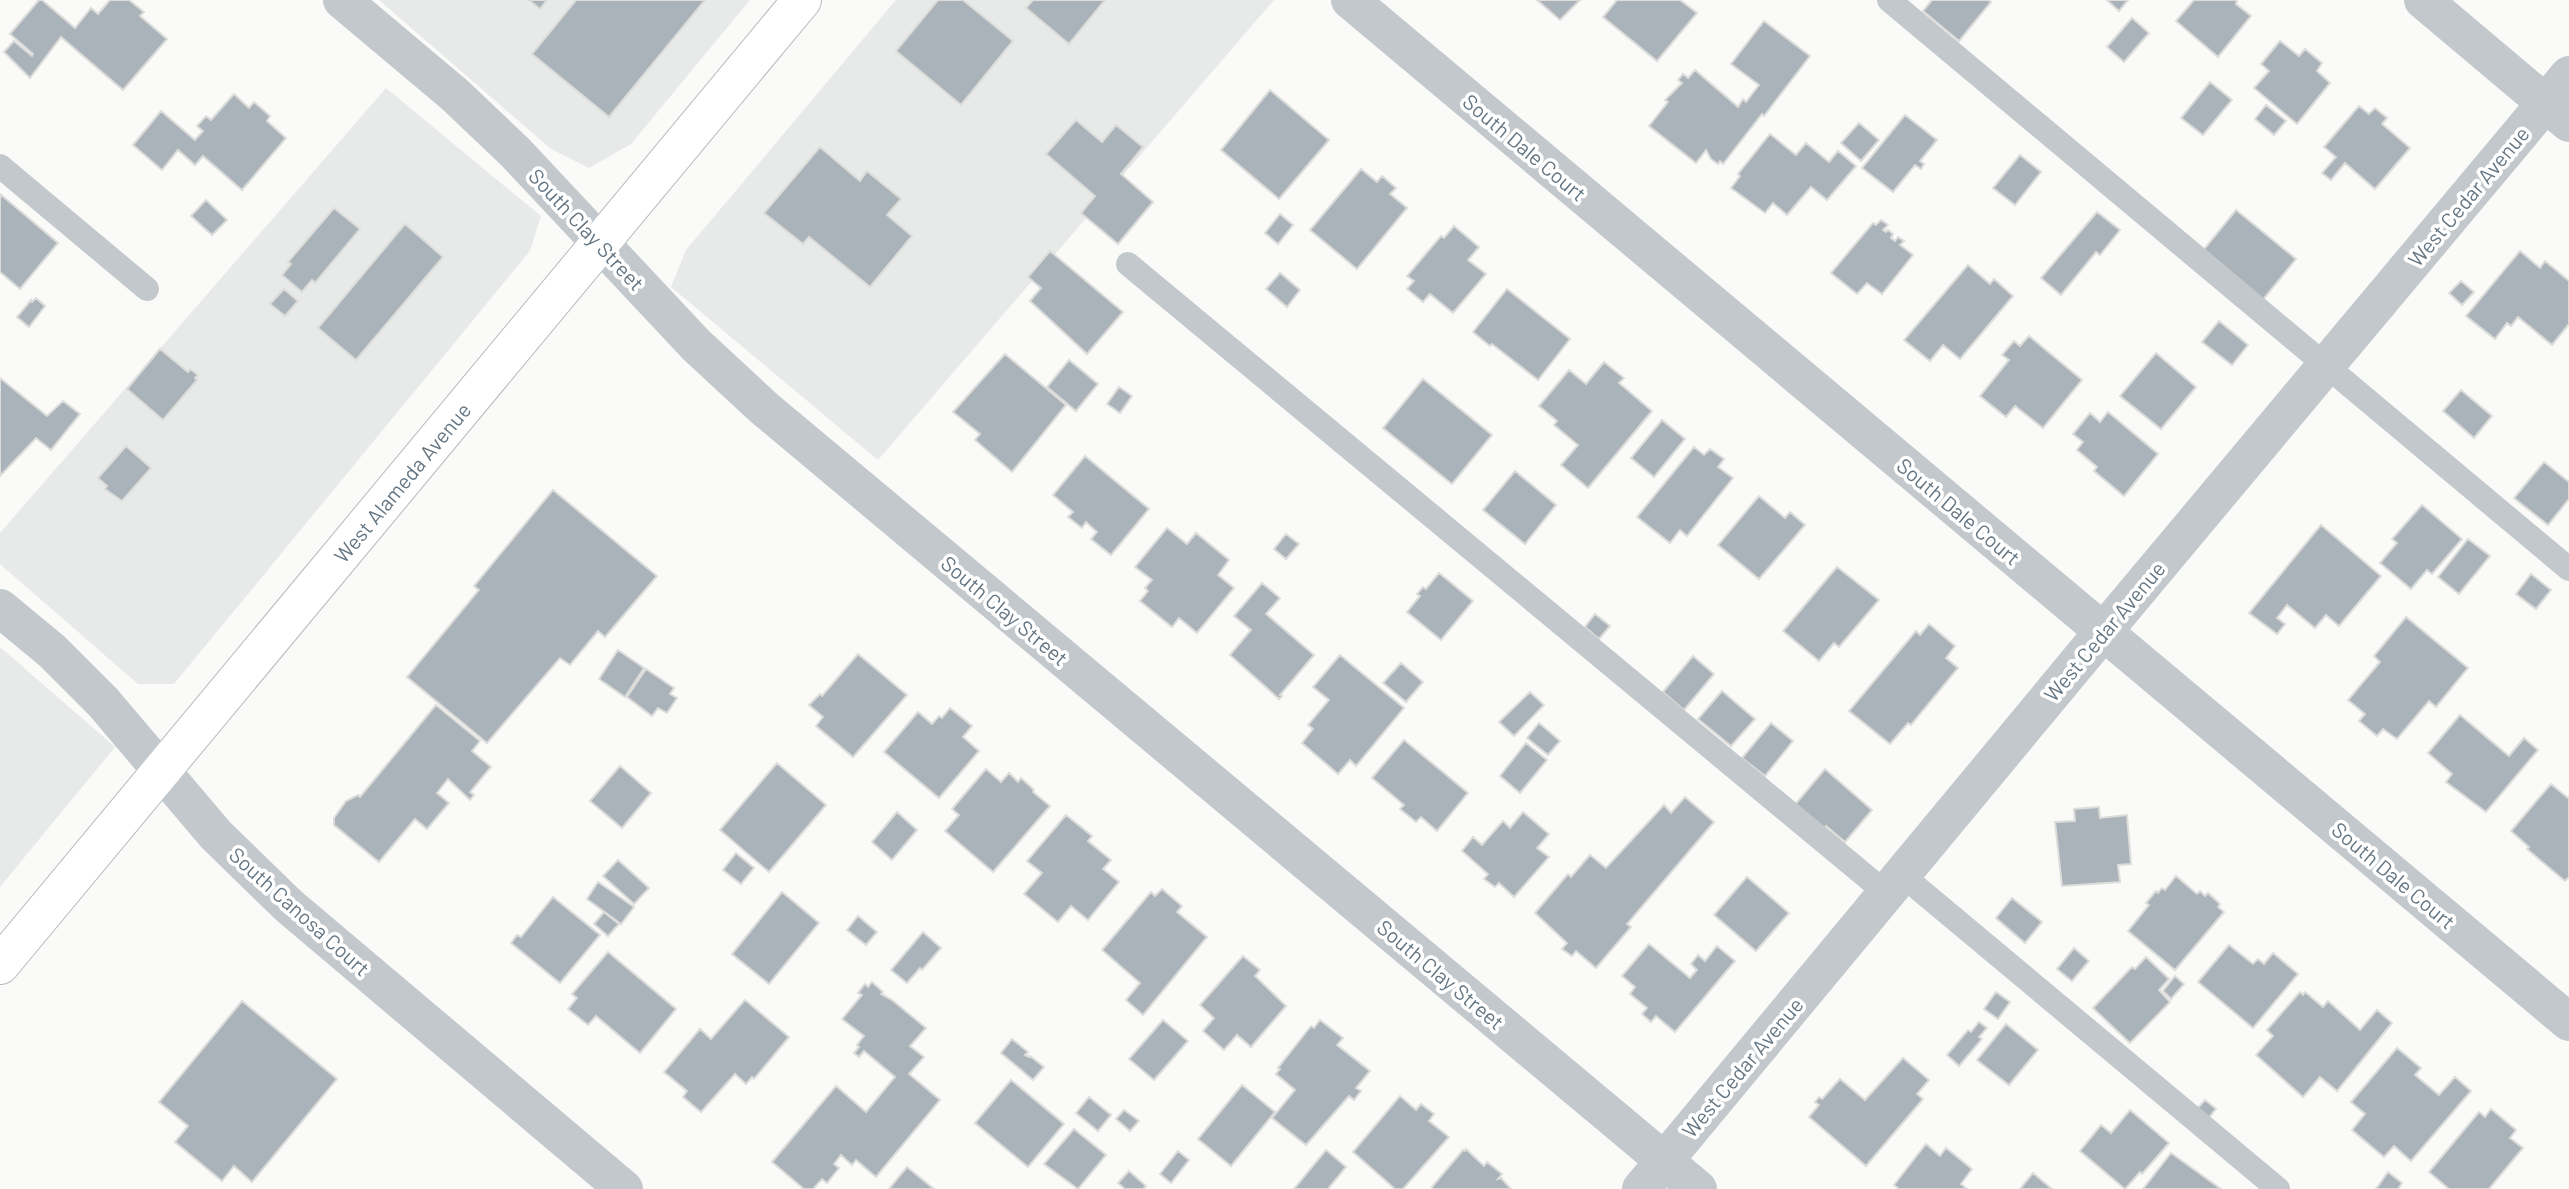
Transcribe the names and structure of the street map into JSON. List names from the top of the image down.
{
  "streets": {
    "main road": ["West Alameda Avenue"],
    "street": [
      "South Dale Court",
      "West Cedar Avenue",
      "South Clay Street",
      "South Canosa Court"
    ]
  },
  "crossings": [
    ["South Dale Court", "West Cedar Avenue"],
    ["West Cedar Avenue", "South Clay Street"],
    ["South Clay Street", "West Alameda Avenue"],
    ["West Alameda Avenue", "South Canosa Court"]
  ]
}
